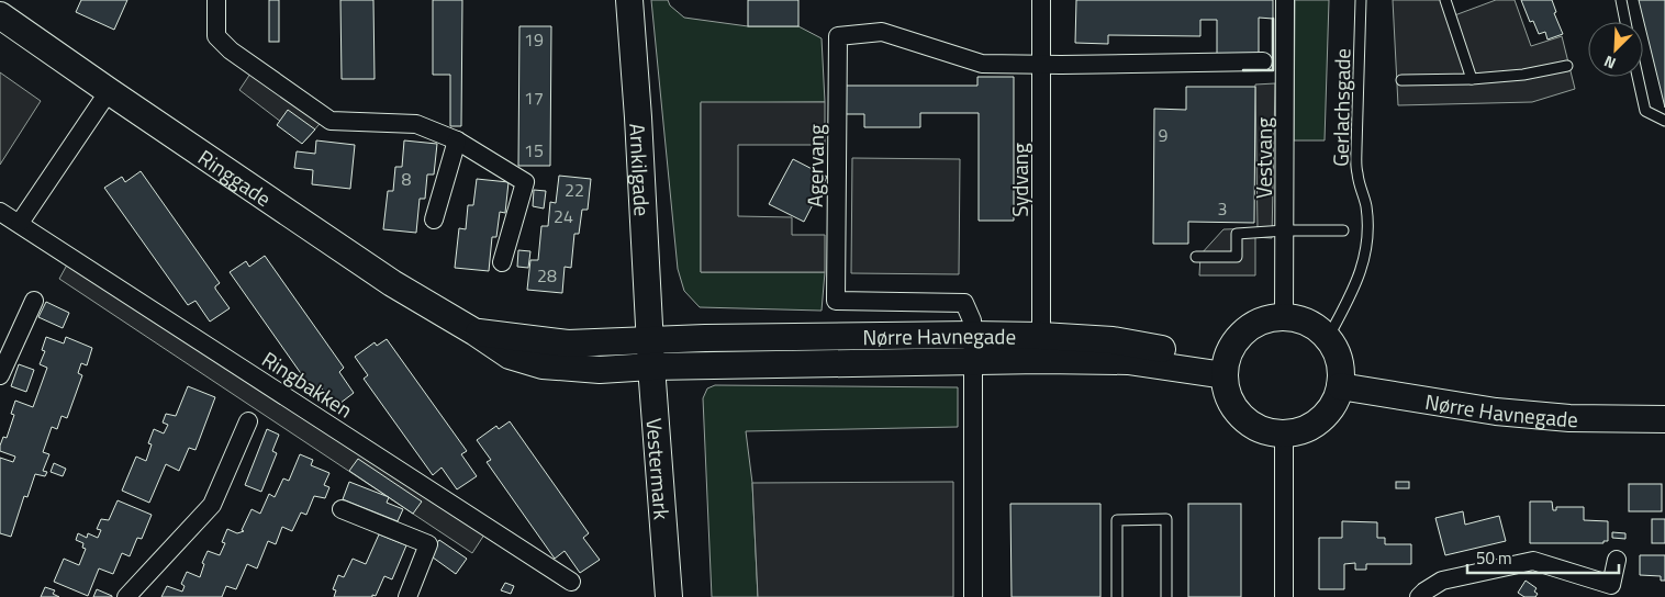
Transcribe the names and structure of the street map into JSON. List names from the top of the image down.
{
  "streets": {
    "street": [
      "Vestvang",
      "Agervang",
      "Arnkilgade",
      "Ringgade",
      "Sydvang",
      "Nørre Havnegade",
      "Ringbakken",
      "Vestermark"
    ],
    "lane": ["Gerlachsgade"]
  },
  "crossings": [
    ["Gerlachsgade", "Vestvang"],
    ["Gerlachsgade", "Nørre Havnegade"],
    ["Vestvang", "Nørre Havnegade"],
    ["Agervang", "Sydvang"],
    ["Agervang", "Nørre Havnegade"],
    ["Arnkilgade", "Ringgade"],
    ["Arnkilgade", "Nørre Havnegade"],
    ["Arnkilgade", "Vestermark"],
    ["Ringgade", "Nørre Havnegade"],
    ["Ringgade", "Vestermark"],
    ["Sydvang", "Nørre Havnegade"],
    ["Nørre Havnegade", "Vestermark"]
  ],
  "house_numbers": [
    "19",
    "17",
    "9",
    "15",
    "8",
    "22",
    "3",
    "24",
    "28"
  ],
  "scale_bar": "50 m",
  "north": "bottom left"
}
